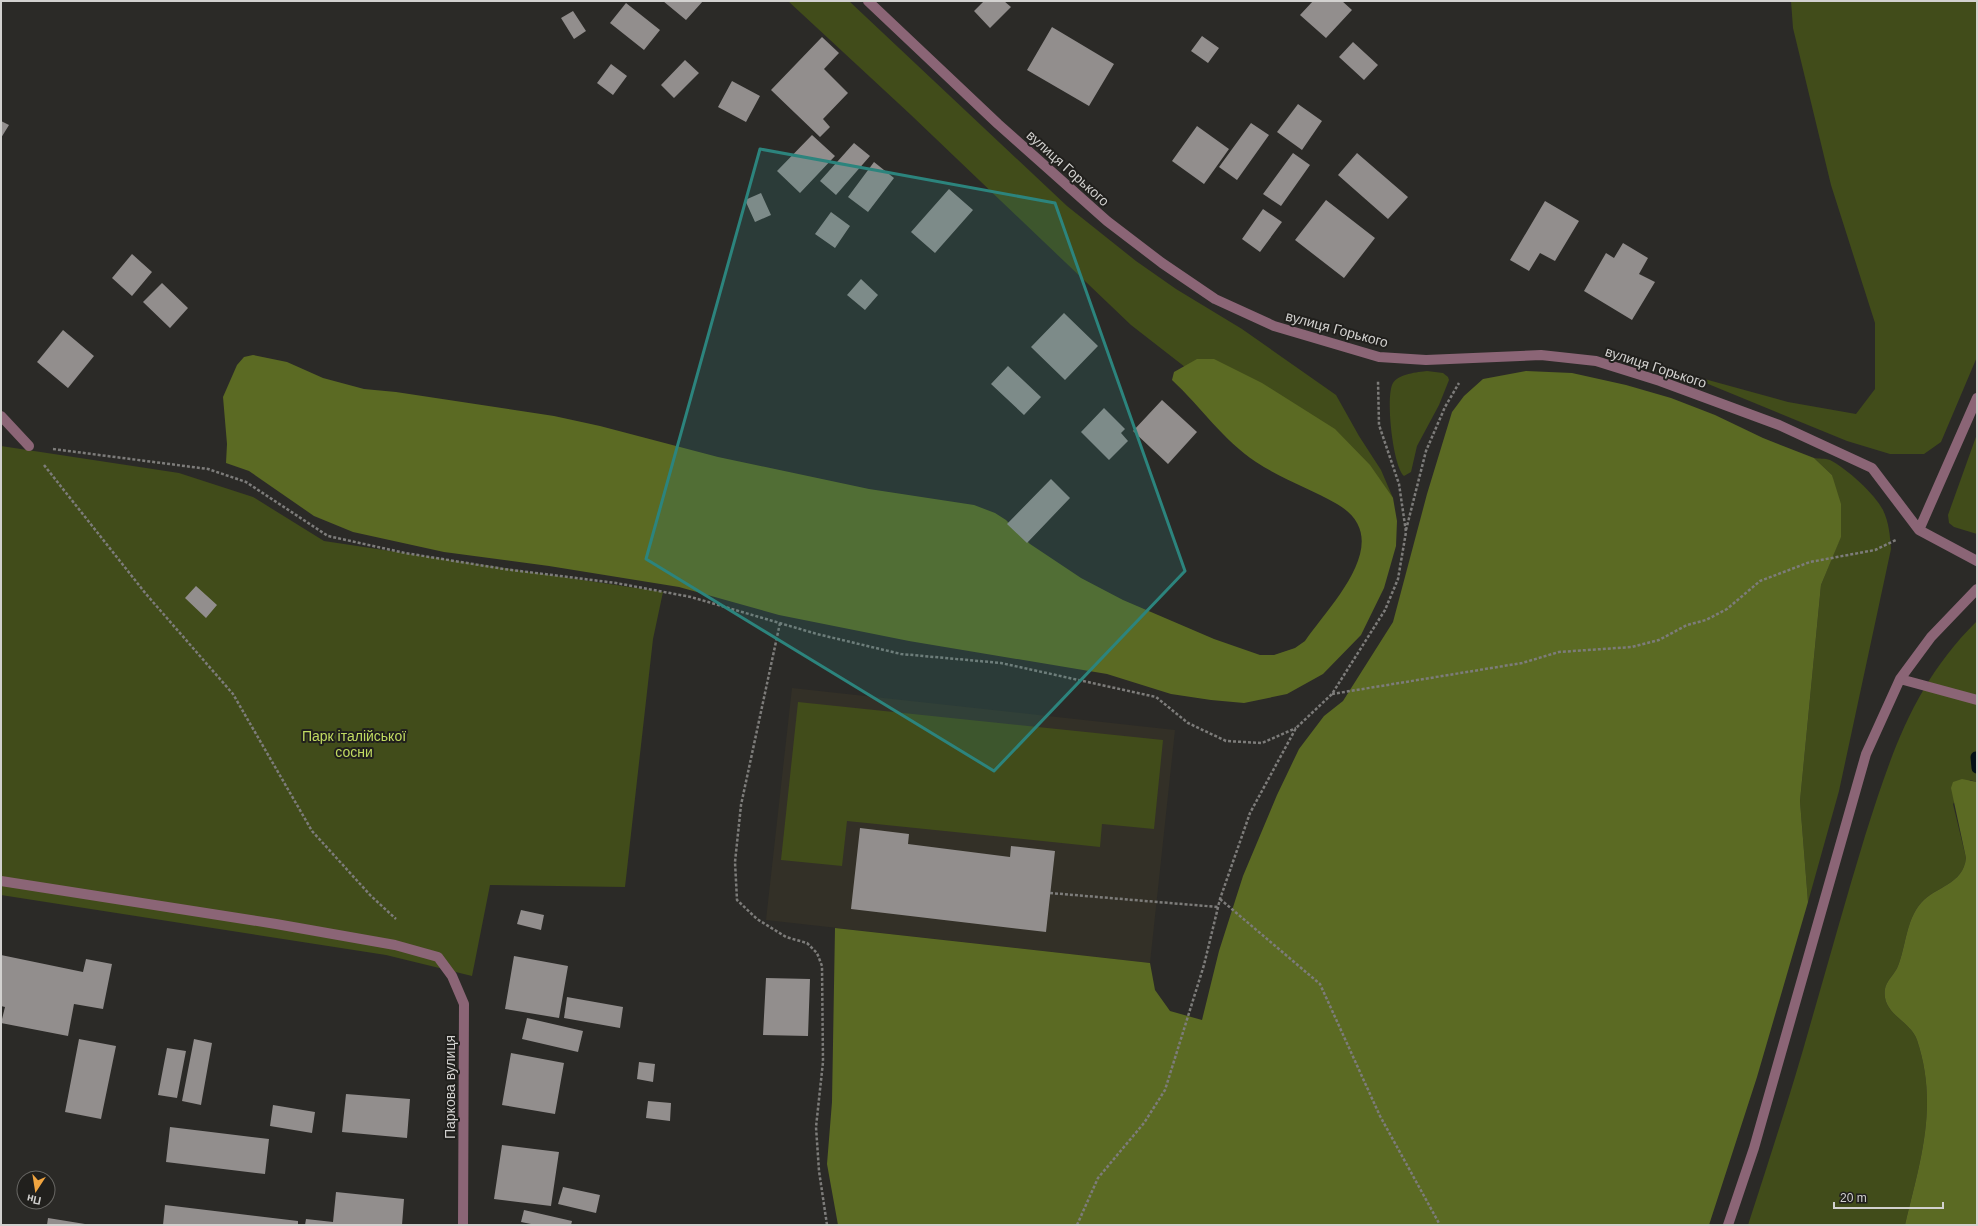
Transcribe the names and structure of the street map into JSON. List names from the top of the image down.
{
  "streets": {
    "street": ["вулиця Горького", "Паркова вулиця"]
  },
  "parks": ["Парк італійської сосни"],
  "scale_bar": "20 m",
  "north": "bottom"
}
